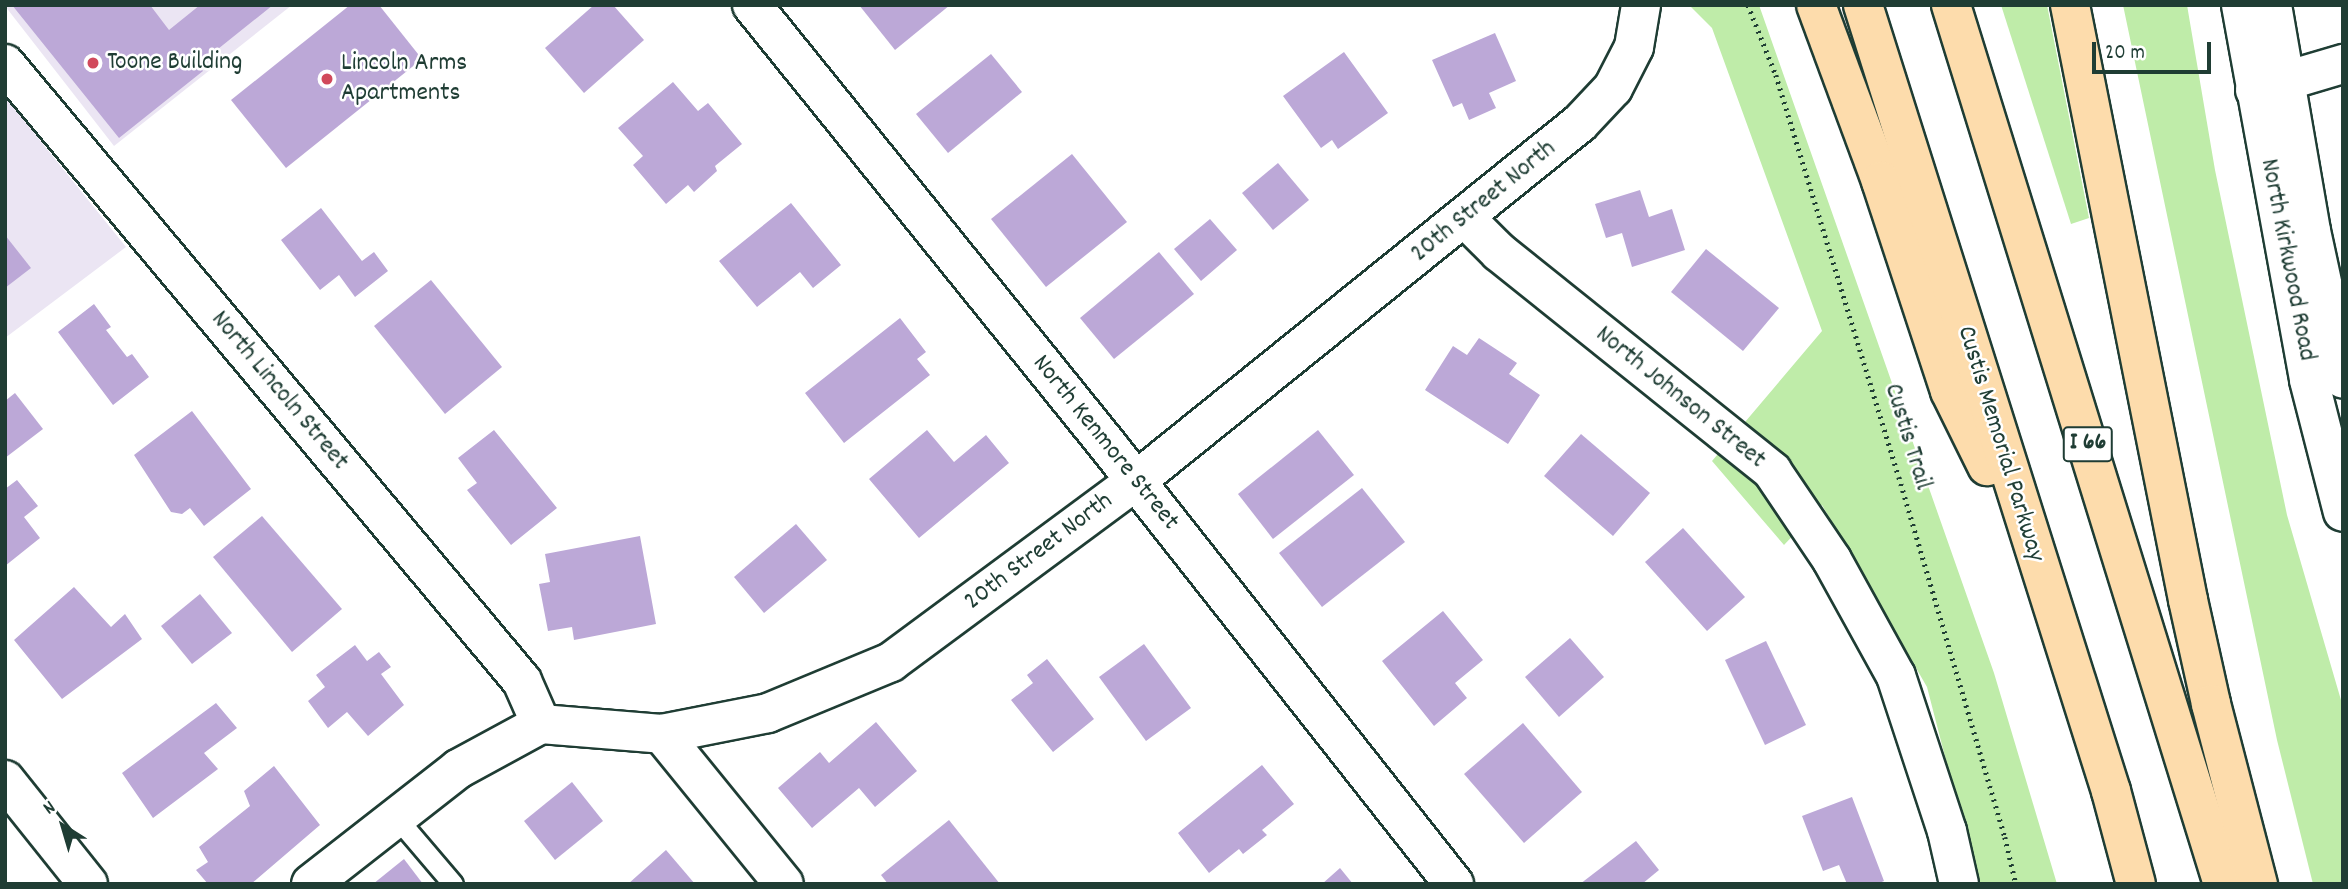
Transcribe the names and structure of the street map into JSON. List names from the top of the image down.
{
  "streets": {
    "highway": ["Custis Memorial Parkway", "I 66"],
    "street": [
      "20th Street North",
      "North Kirkwood Road",
      "North Lincoln Street",
      "North Johnson Street",
      "North Kenmore Street"
    ],
    "path": ["Custis Trail"]
  },
  "crossings": [
    ["20th Street North", "North Lincoln Street"],
    ["20th Street North", "North Johnson Street"],
    ["20th Street North", "North Kenmore Street"]
  ],
  "places": ["Toone Building", "Lincoln Arms Apartments"],
  "scale_bar": "20 m",
  "north": "top left"
}
